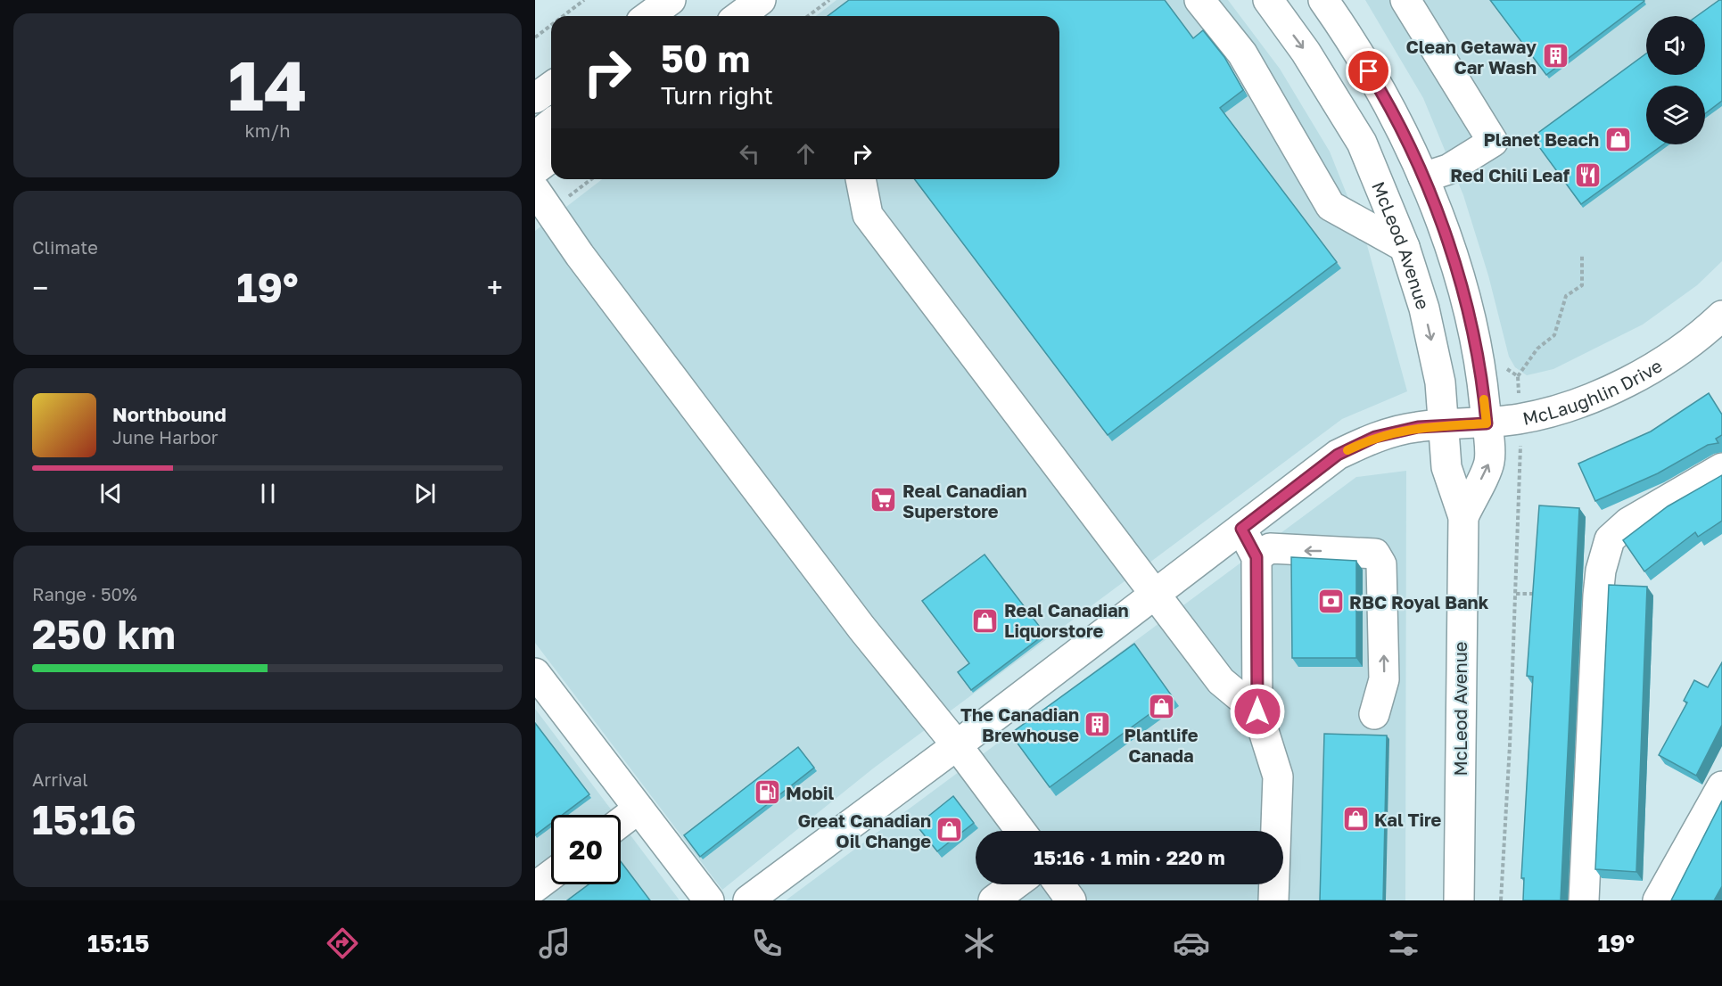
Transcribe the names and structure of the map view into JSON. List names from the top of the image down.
{
  "streets": {
    "street": ["McLeod Avenue", "McLaughlin Drive"]
  },
  "crossings": [
    ["McLeod Avenue", "McLaughlin Drive"]
  ],
  "places": {
    "building": ["Clean Getaway Car Wash", "The Canadian Brewhouse"],
    "shop": [
      "Planet Beach",
      "Real Canadian Liquorstore",
      "Plantlife Canada",
      "Kal Tire",
      "Great Canadian Oil Change"
    ],
    "restaurant": ["Red Chili Leaf"],
    "supermarket": ["Real Canadian Superstore"],
    "bank": ["RBC Royal Bank"],
    "fuel station": ["Mobil"]
  },
  "page": {
    "tile": [
      ["14", "km/h"],
      "Climate",
      ["Range · 50%", "250 km"],
      ["Arrival", "15:16"]
    ],
    "turn": ["50 m", "Turn right"],
    "heat": ["−", "19°", "+"],
    "song": ["Northbound", "June Harbor"],
    "limit": "20",
    "trip": "15:16 · 1 min · 220 m",
    "tabs": ["15:15", "19°"]
  }
}
